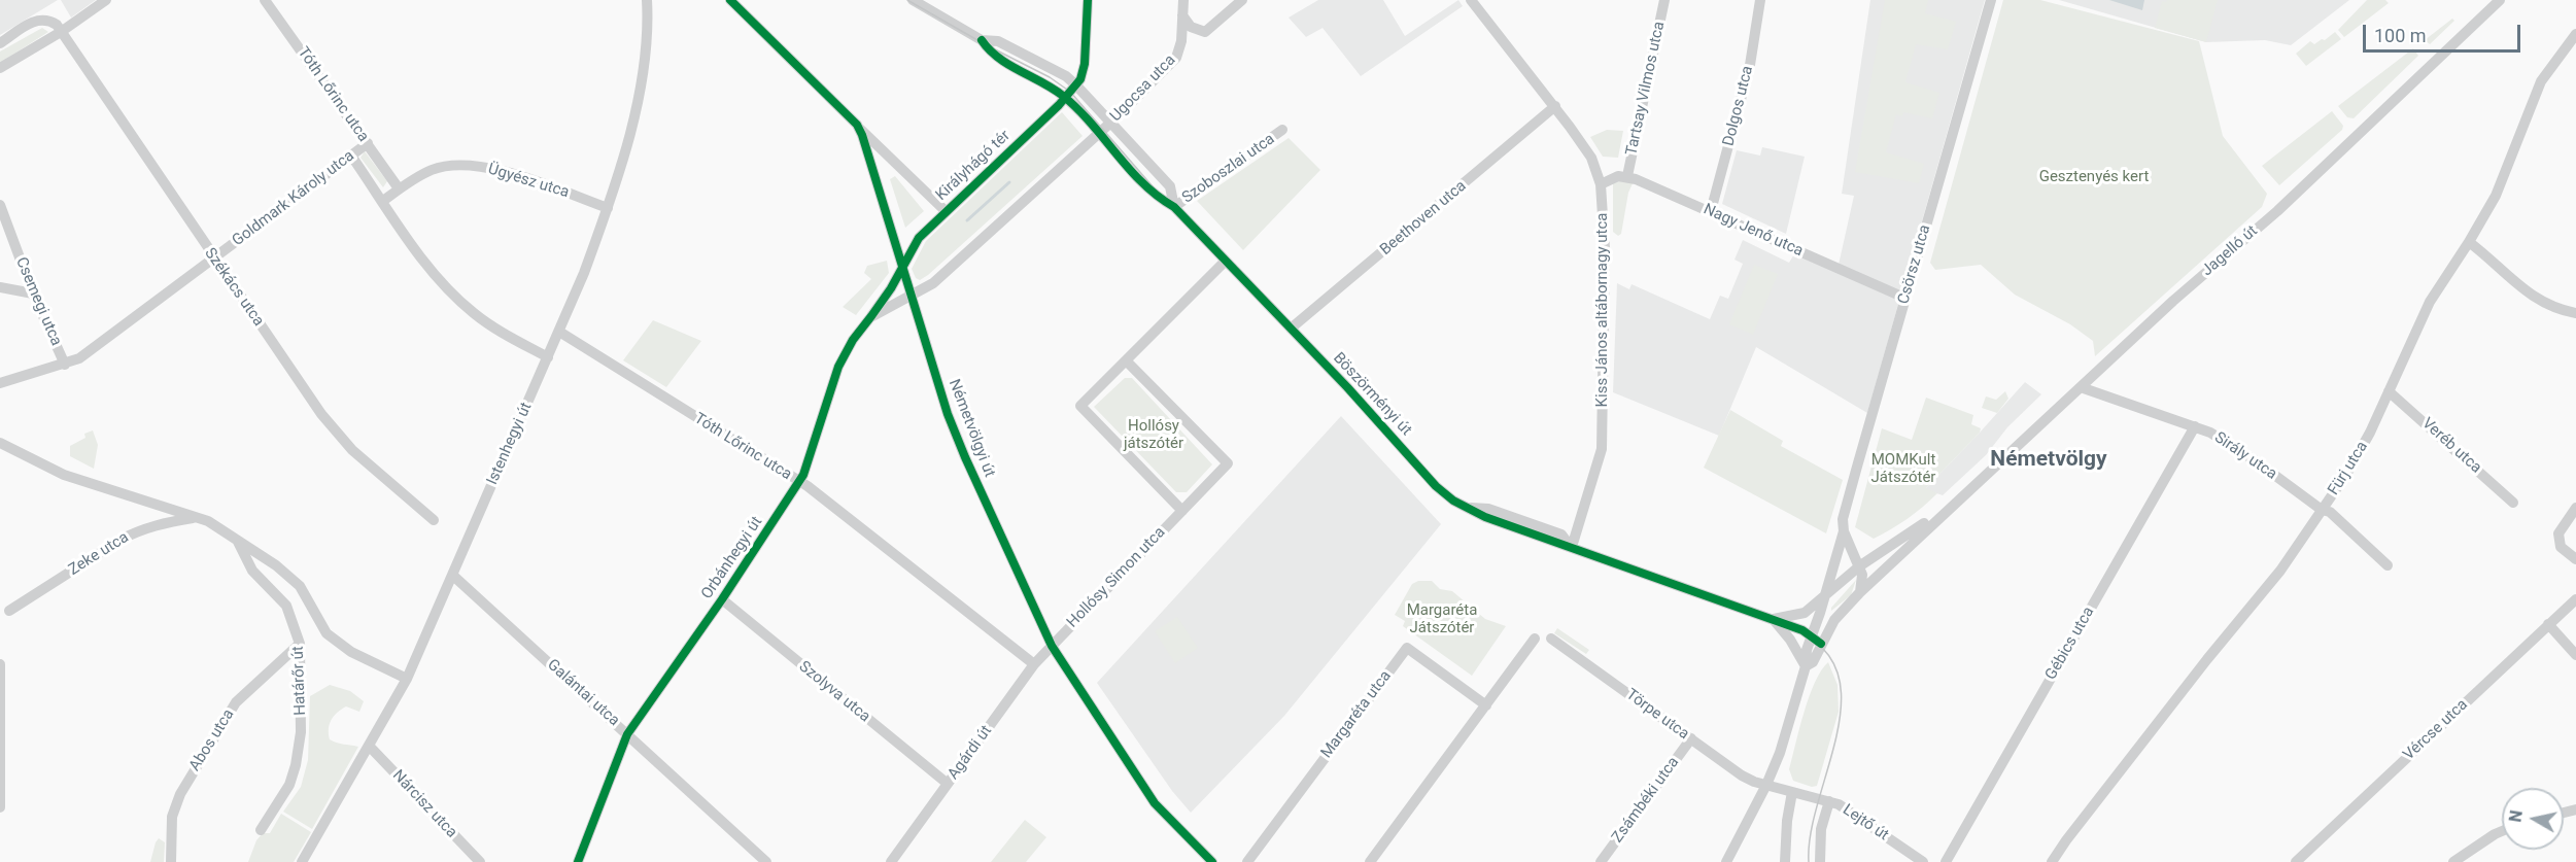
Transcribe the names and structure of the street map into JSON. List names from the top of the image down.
{
  "streets": {
    "street": [
      "Ugocsa utca",
      "Tartsay Vilmos utca",
      "Tóth Lőrinc utca",
      "Dolgos utca",
      "Királyhágó tér",
      "Szoboszlai utca",
      "Ügyész utca",
      "Goldmark Károly utca",
      "Beethoven utca",
      "Nagy Jenő utca",
      "Jagelló út",
      "Csörsz utca",
      "Székács utca",
      "Csemegi utca",
      "Kiss János altábornagy utca",
      "Böszörményi út",
      "Németvölgyi út",
      "Istenhegyi út",
      "Veréb utca",
      "Sirály utca",
      "Fürj utca",
      "Zeke utca",
      "Orbánhegyi út",
      "Hollósy Simon utca",
      "Gébics utca",
      "Határőr út",
      "Szolyva utca",
      "Galántai utca",
      "Margaréta utca",
      "Törpe utca",
      "Vércse utca",
      "Abos utca",
      "Agárdi út",
      "Zsámbéki utca",
      "Nárcisz utca",
      "Lejtő út"
    ]
  },
  "crossings": [
    ["Ugocsa utca", "Böszörményi út"],
    ["Tartsay Vilmos utca", "Nagy Jenő utca"],
    ["Tóth Lőrinc utca", "Ügyész utca"],
    ["Tóth Lőrinc utca", "Goldmark Károly utca"],
    ["Tóth Lőrinc utca", "Istenhegyi út"],
    ["Tóth Lőrinc utca", "Orbánhegyi út"],
    ["Tóth Lőrinc utca", "Agárdi út"],
    ["Dolgos utca", "Nagy Jenő utca"],
    ["Királyhágó tér", "Böszörményi út"],
    ["Királyhágó tér", "Németvölgyi út"],
    ["Királyhágó tér", "Orbánhegyi út"],
    ["Szoboszlai utca", "Böszörményi út"],
    ["Ügyész utca", "Istenhegyi út"],
    ["Goldmark Károly utca", "Székács utca"],
    ["Goldmark Károly utca", "Csemegi utca"],
    ["Beethoven utca", "Kiss János altábornagy utca"],
    ["Beethoven utca", "Böszörményi út"],
    ["Nagy Jenő utca", "Csörsz utca"],
    ["Jagelló út", "Csörsz utca"],
    ["Jagelló út", "Böszörményi út"],
    ["Jagelló út", "Sirály utca"],
    ["Csörsz utca", "Böszörményi út"],
    ["Kiss János altábornagy utca", "Böszörményi út"],
    ["Németvölgyi út", "Orbánhegyi út"],
    ["Németvölgyi út", "Hollósy Simon utca"],
    ["Németvölgyi út", "Agárdi út"],
    ["Istenhegyi út", "Határőr út"],
    ["Istenhegyi út", "Galántai utca"],
    ["Istenhegyi út", "Nárcisz utca"],
    ["Veréb utca", "Fürj utca"],
    ["Sirály utca", "Fürj utca"],
    ["Sirály utca", "Gébics utca"],
    ["Zeke utca", "Határőr út"],
    ["Orbánhegyi út", "Szolyva utca"],
    ["Orbánhegyi út", "Galántai utca"],
    ["Hollósy Simon utca", "Agárdi út"],
    ["Határőr út", "Abos utca"],
    ["Szolyva utca", "Agárdi út"],
    ["Törpe utca", "Zsámbéki utca"],
    ["Törpe utca", "Lejtő út"]
  ],
  "districts": ["Németvölgy"],
  "parks": [
    "Gesztenyés kert",
    "Hollósy játszótér",
    "MOMKult Játszótér",
    "Margaréta Játszótér"
  ],
  "scale_bar": "100 m",
  "north": "left"
}
